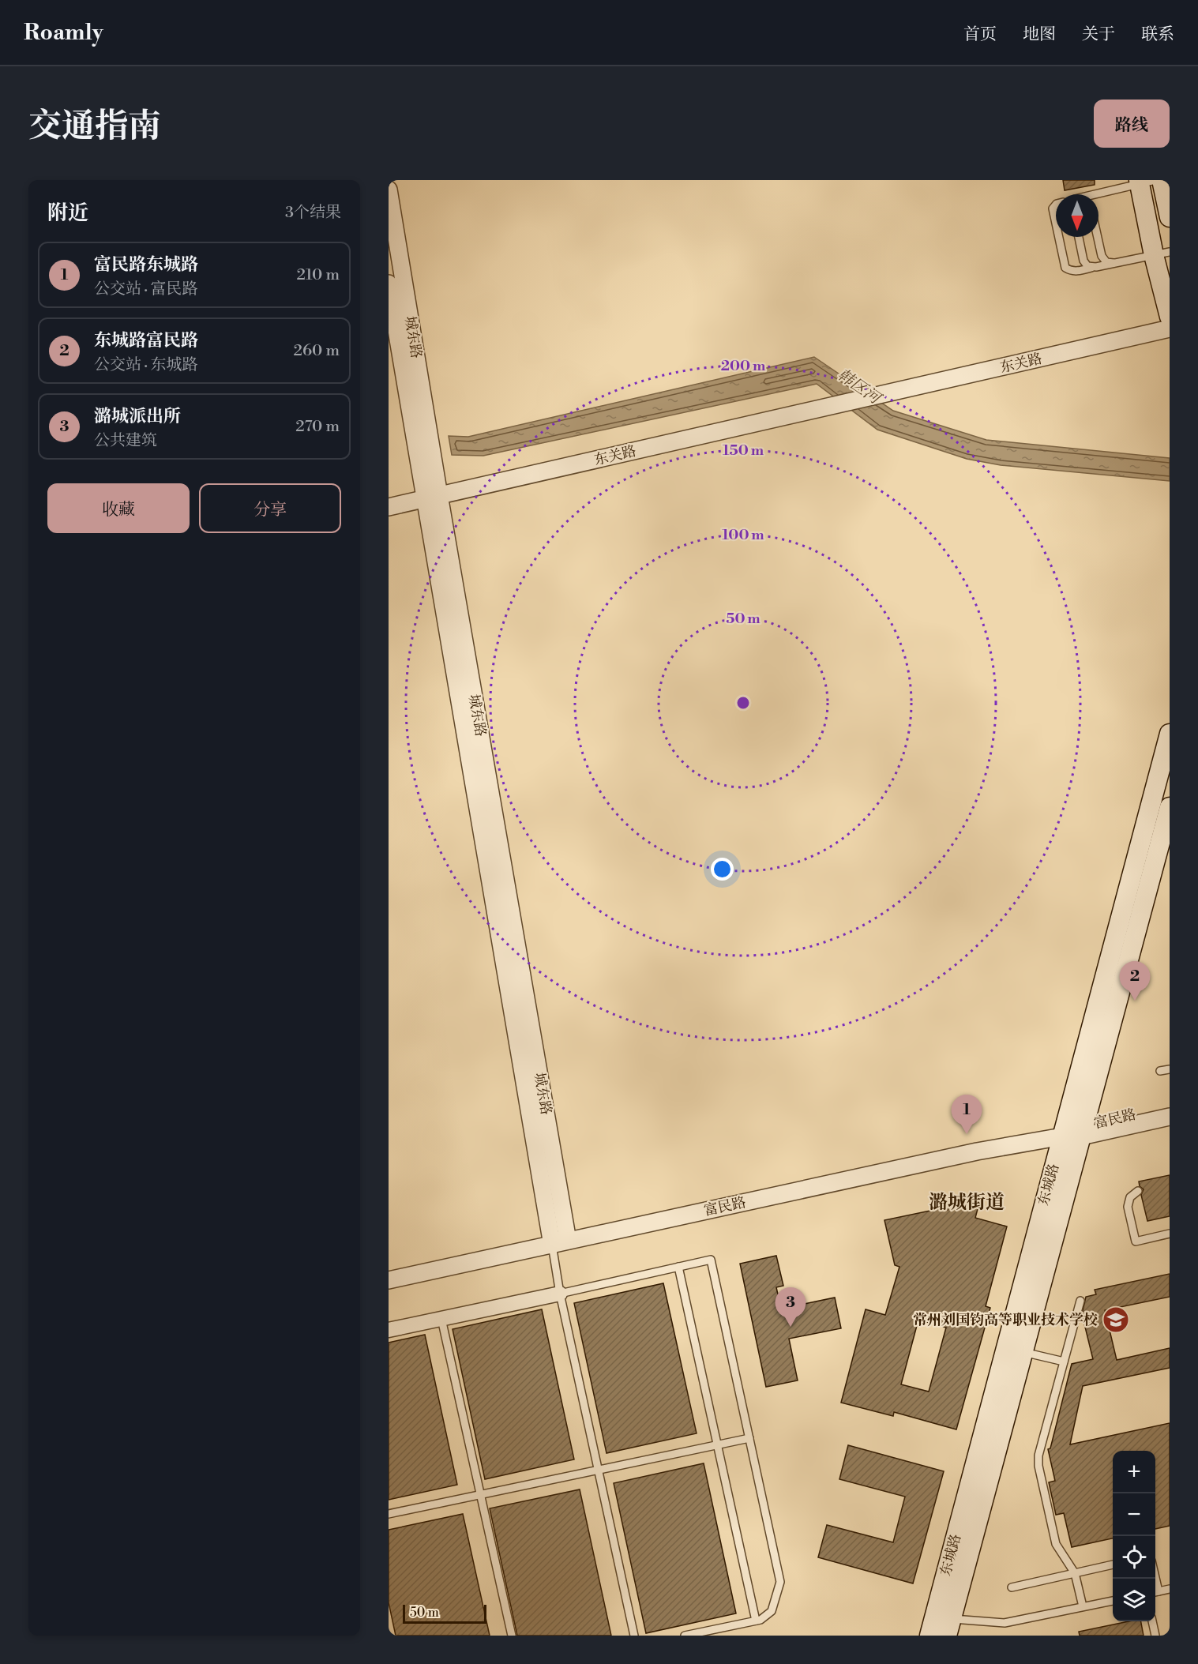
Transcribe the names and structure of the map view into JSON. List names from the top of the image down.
{
  "streets": {
    "main road": ["东城路"],
    "street": ["城东路", "东关路", "富民路"]
  },
  "crossings": [
    ["城东路", "东关路"],
    ["城东路", "富民路"],
    ["富民路", "东城路"]
  ],
  "districts": ["潞城街道"],
  "water": ["韩区河"],
  "places": {
    "school or university": ["常州刘国钧高等职业技术学校"]
  },
  "scale_bar": "50 m",
  "north": "bottom",
  "page": {
    "header": "Roamly",
    "nav": [
      "首页",
      "地图",
      "关于",
      "联系"
    ],
    "title": "交通指南",
    "buttons": [
      "路线",
      ["收藏", "分享"]
    ],
    "heading": ["附近", "3个结果"],
    "list": [
      {
        "mark": "1",
        "name": "富民路东城路",
        "note": "公交站 · 富民路",
        "value": "210 m"
      },
      {
        "mark": "2",
        "name": "东城路富民路",
        "note": "公交站 · 东城路",
        "value": "260 m"
      },
      {
        "mark": "3",
        "name": "潞城派出所",
        "note": "公共建筑",
        "value": "270 m"
      }
    ],
    "pins": ["2", "1", "3"],
    "map_buttons": ["+", "−"],
    "scale": "50 m"
  },
  "rings": [
    "200 m",
    "150 m",
    "100 m",
    "50 m"
  ]
}
